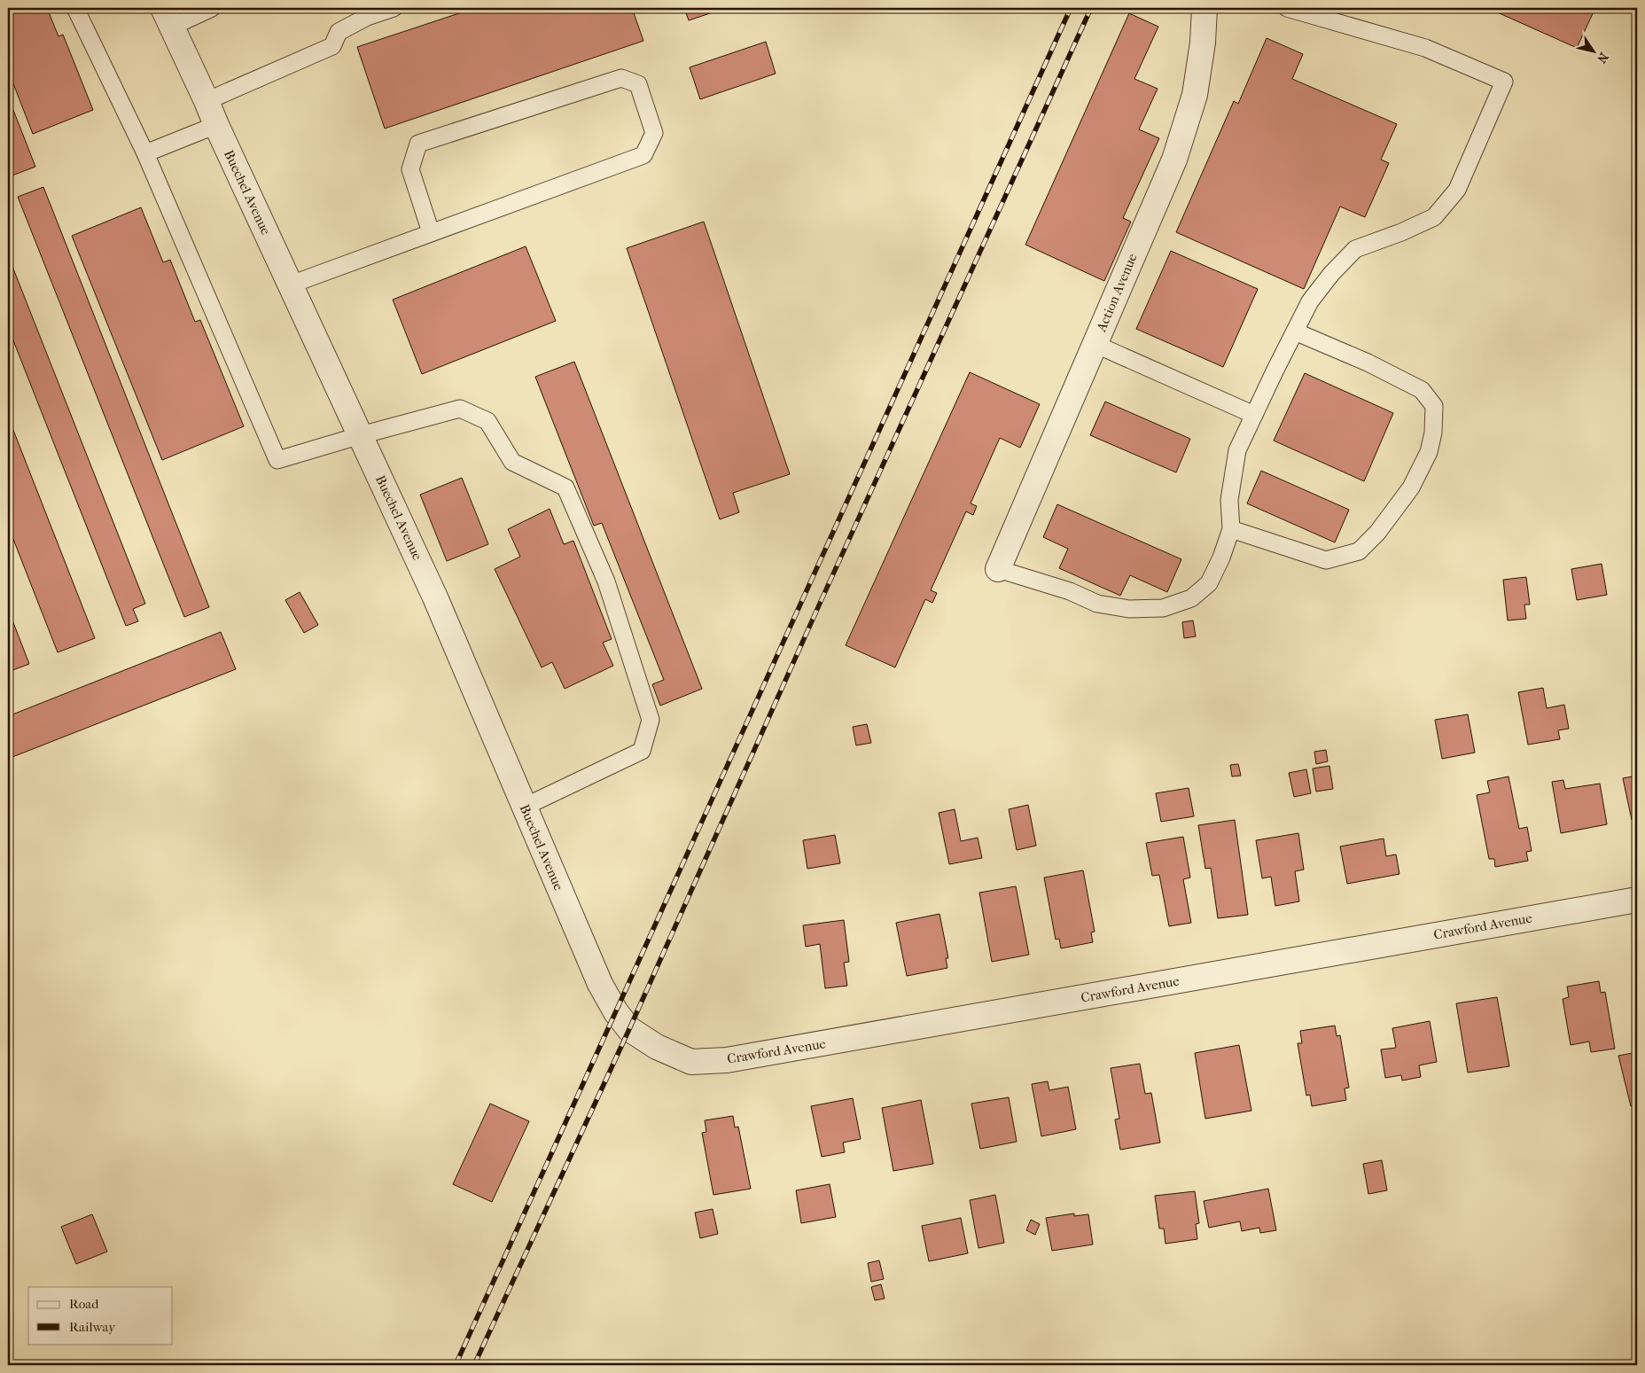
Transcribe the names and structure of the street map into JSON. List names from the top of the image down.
{
  "streets": {
    "street": ["Buechel Avenue", "Action Avenue", "Crawford Avenue"]
  },
  "crossings": [
    ["Buechel Avenue", "Crawford Avenue"]
  ],
  "legend": ["Road", "Railway"],
  "north": "bottom right"
}
